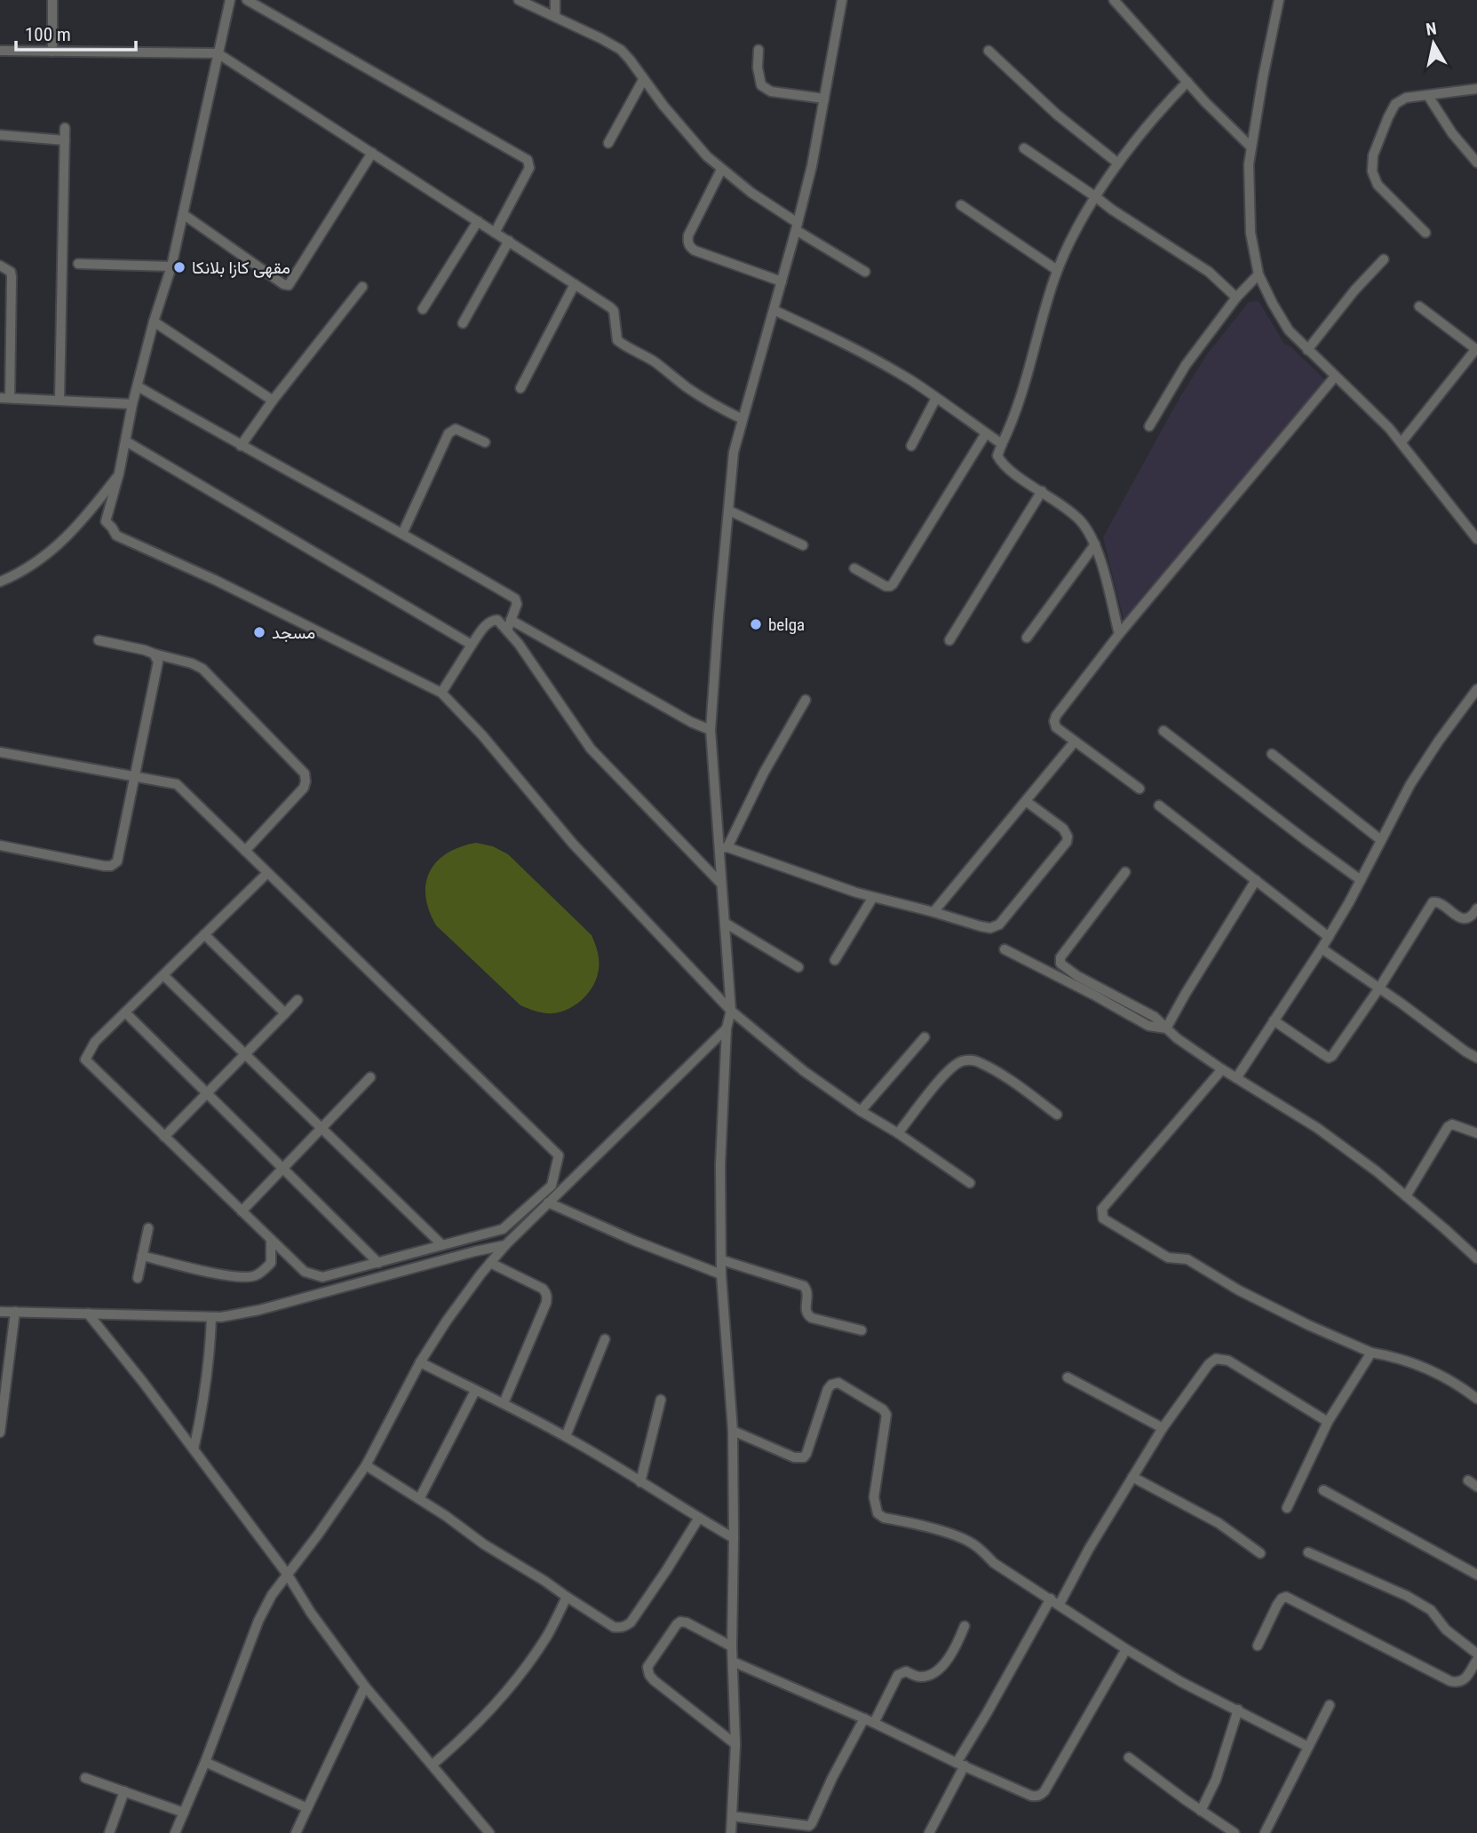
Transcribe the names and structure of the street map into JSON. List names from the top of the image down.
{
  "places": ["مقهى كازا بلانكا", "belga", "مسجد"],
  "scale_bar": "100 m",
  "north": "top"
}
